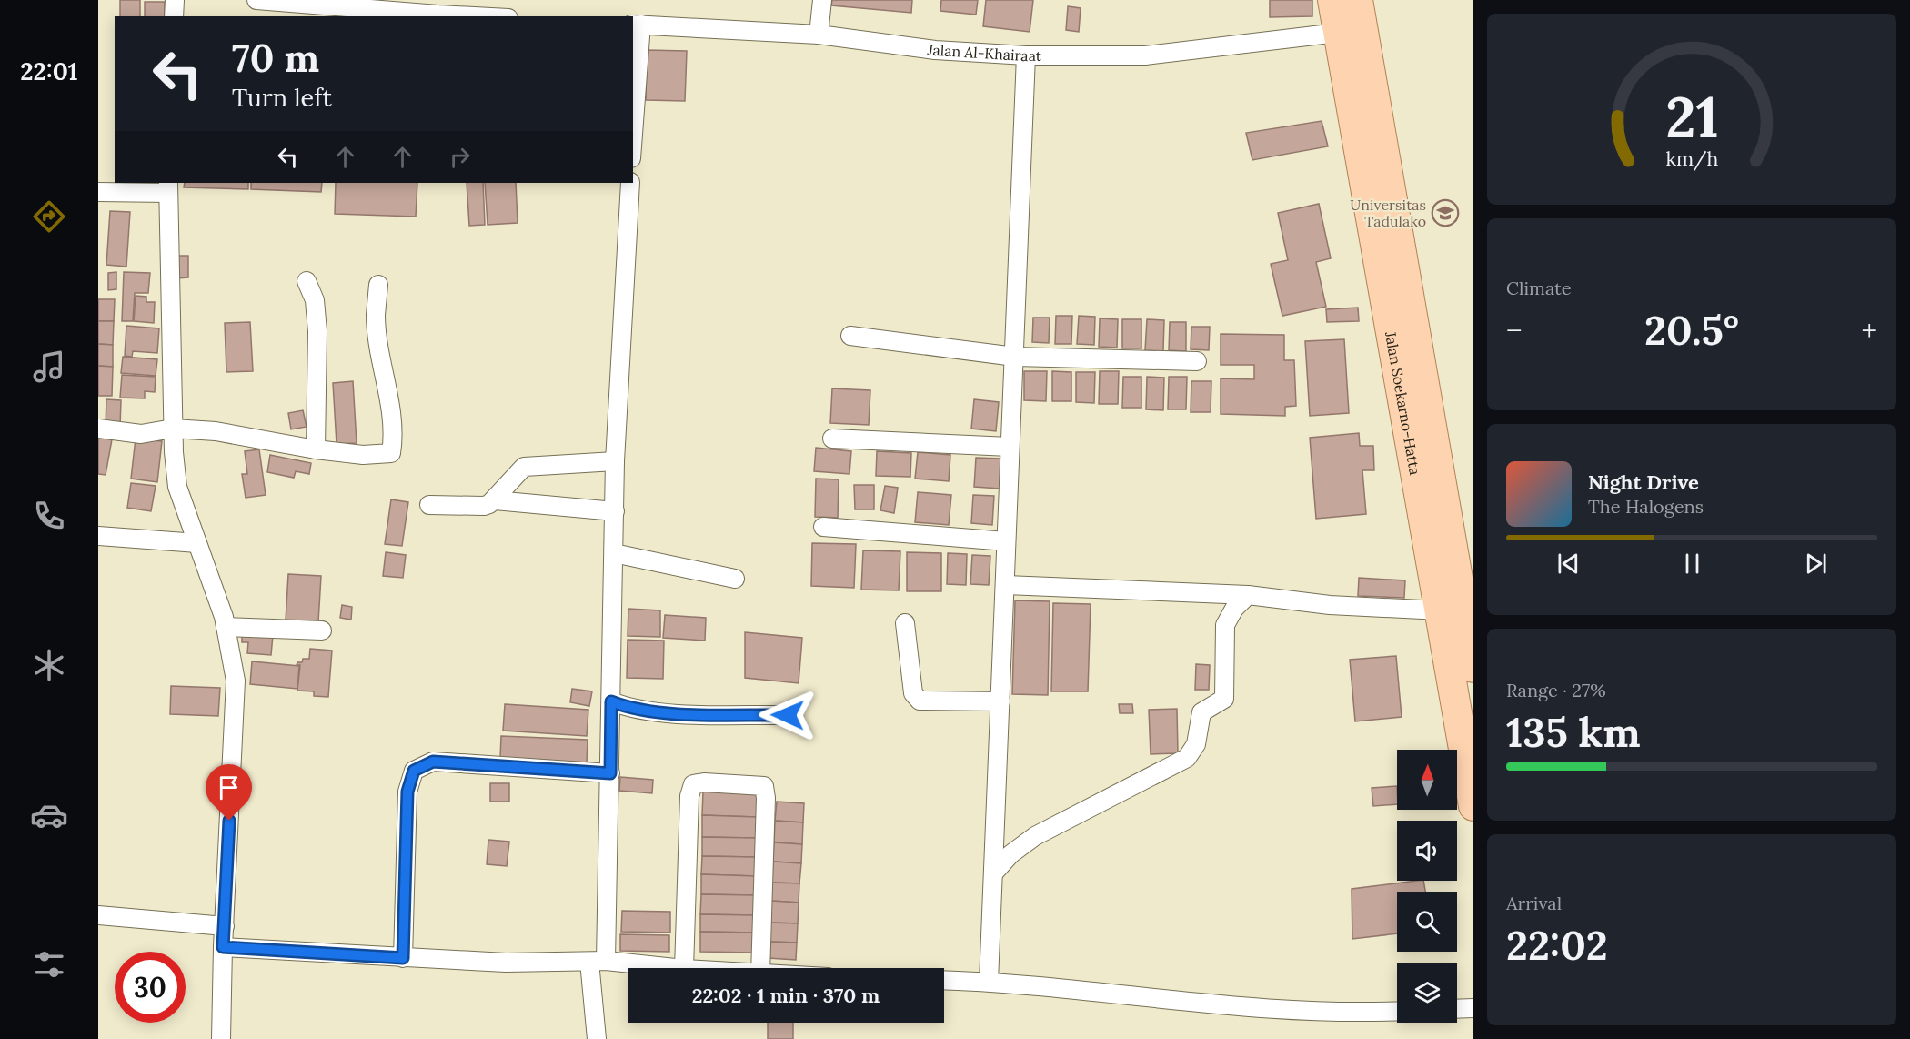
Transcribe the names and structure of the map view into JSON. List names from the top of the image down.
{
  "streets": {
    "main road": ["Jalan Soekarno-Hatta"],
    "street": ["Jalan Al-Khairaat"]
  },
  "crossings": [
    ["Jalan Al-Khairaat", "Jalan Soekarno-Hatta"]
  ],
  "places": {
    "school or university": ["Universitas Tadulako"]
  },
  "north": "top",
  "page": {
    "tabs": "22:01",
    "turn": ["70 m", "Turn left"],
    "tile": [
      "Climate",
      ["Range · 27%", "135 km"],
      ["Arrival", "22:02"]
    ],
    "heat": ["−", "20.5°", "+"],
    "song": ["Night Drive", "The Halogens"],
    "limit": "30",
    "trip": "22:02 · 1 min · 370 m",
    "gauge": ["21", "km/h"]
  }
}
